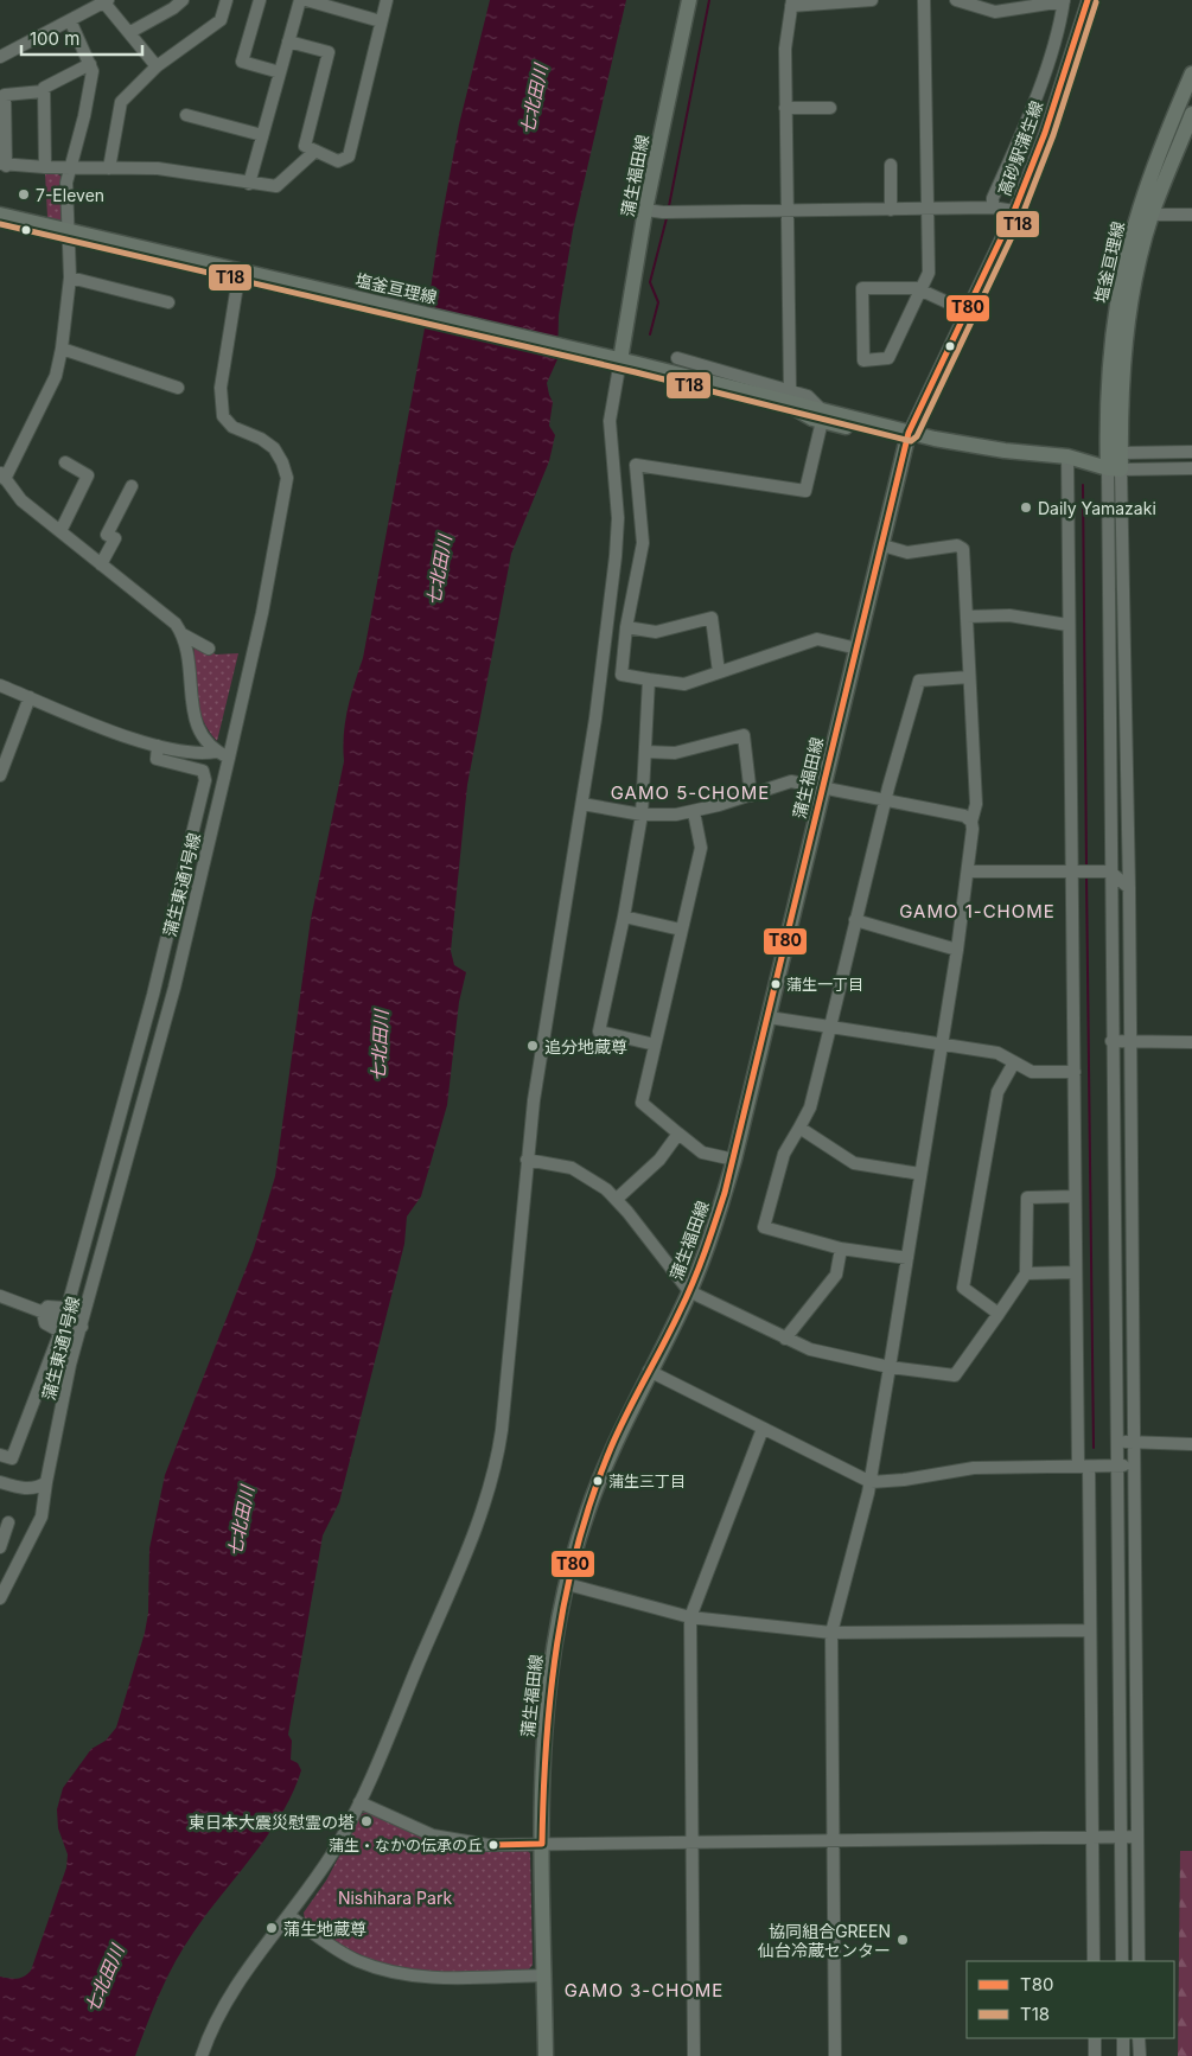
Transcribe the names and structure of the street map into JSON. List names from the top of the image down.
{
  "streets": {
    "main road": ["蒲生福田線", "塩釜亘理線"],
    "street": ["高砂駅蒲生線", "蒲生東通1号線"]
  },
  "crossings": [
    ["高砂駅蒲生線", "蒲生福田線"],
    ["高砂駅蒲生線", "塩釜亘理線"],
    ["蒲生福田線", "塩釜亘理線"],
    ["塩釜亘理線", "蒲生東通1号線"]
  ],
  "districts": ["GAMO 5-CHOME", "GAMO 1-CHOME", "GAMO 3-CHOME"],
  "water": ["七北田川"],
  "parks": ["Nishihara Park"],
  "places": [
    "7-Eleven",
    "Daily Yamazaki",
    "蒲生一丁目",
    "追分地蔵尊",
    "蒲生三丁目",
    "東日本大震災慰霊の塔",
    "蒲生・なかの伝承の丘",
    "蒲生地蔵尊",
    "協同組合GREEN 仙台冷蔵センター"
  ],
  "lines": ["transit line T80", "transit line T18"],
  "legend": ["T80", "T18"],
  "scale_bar": "100 m"
}
